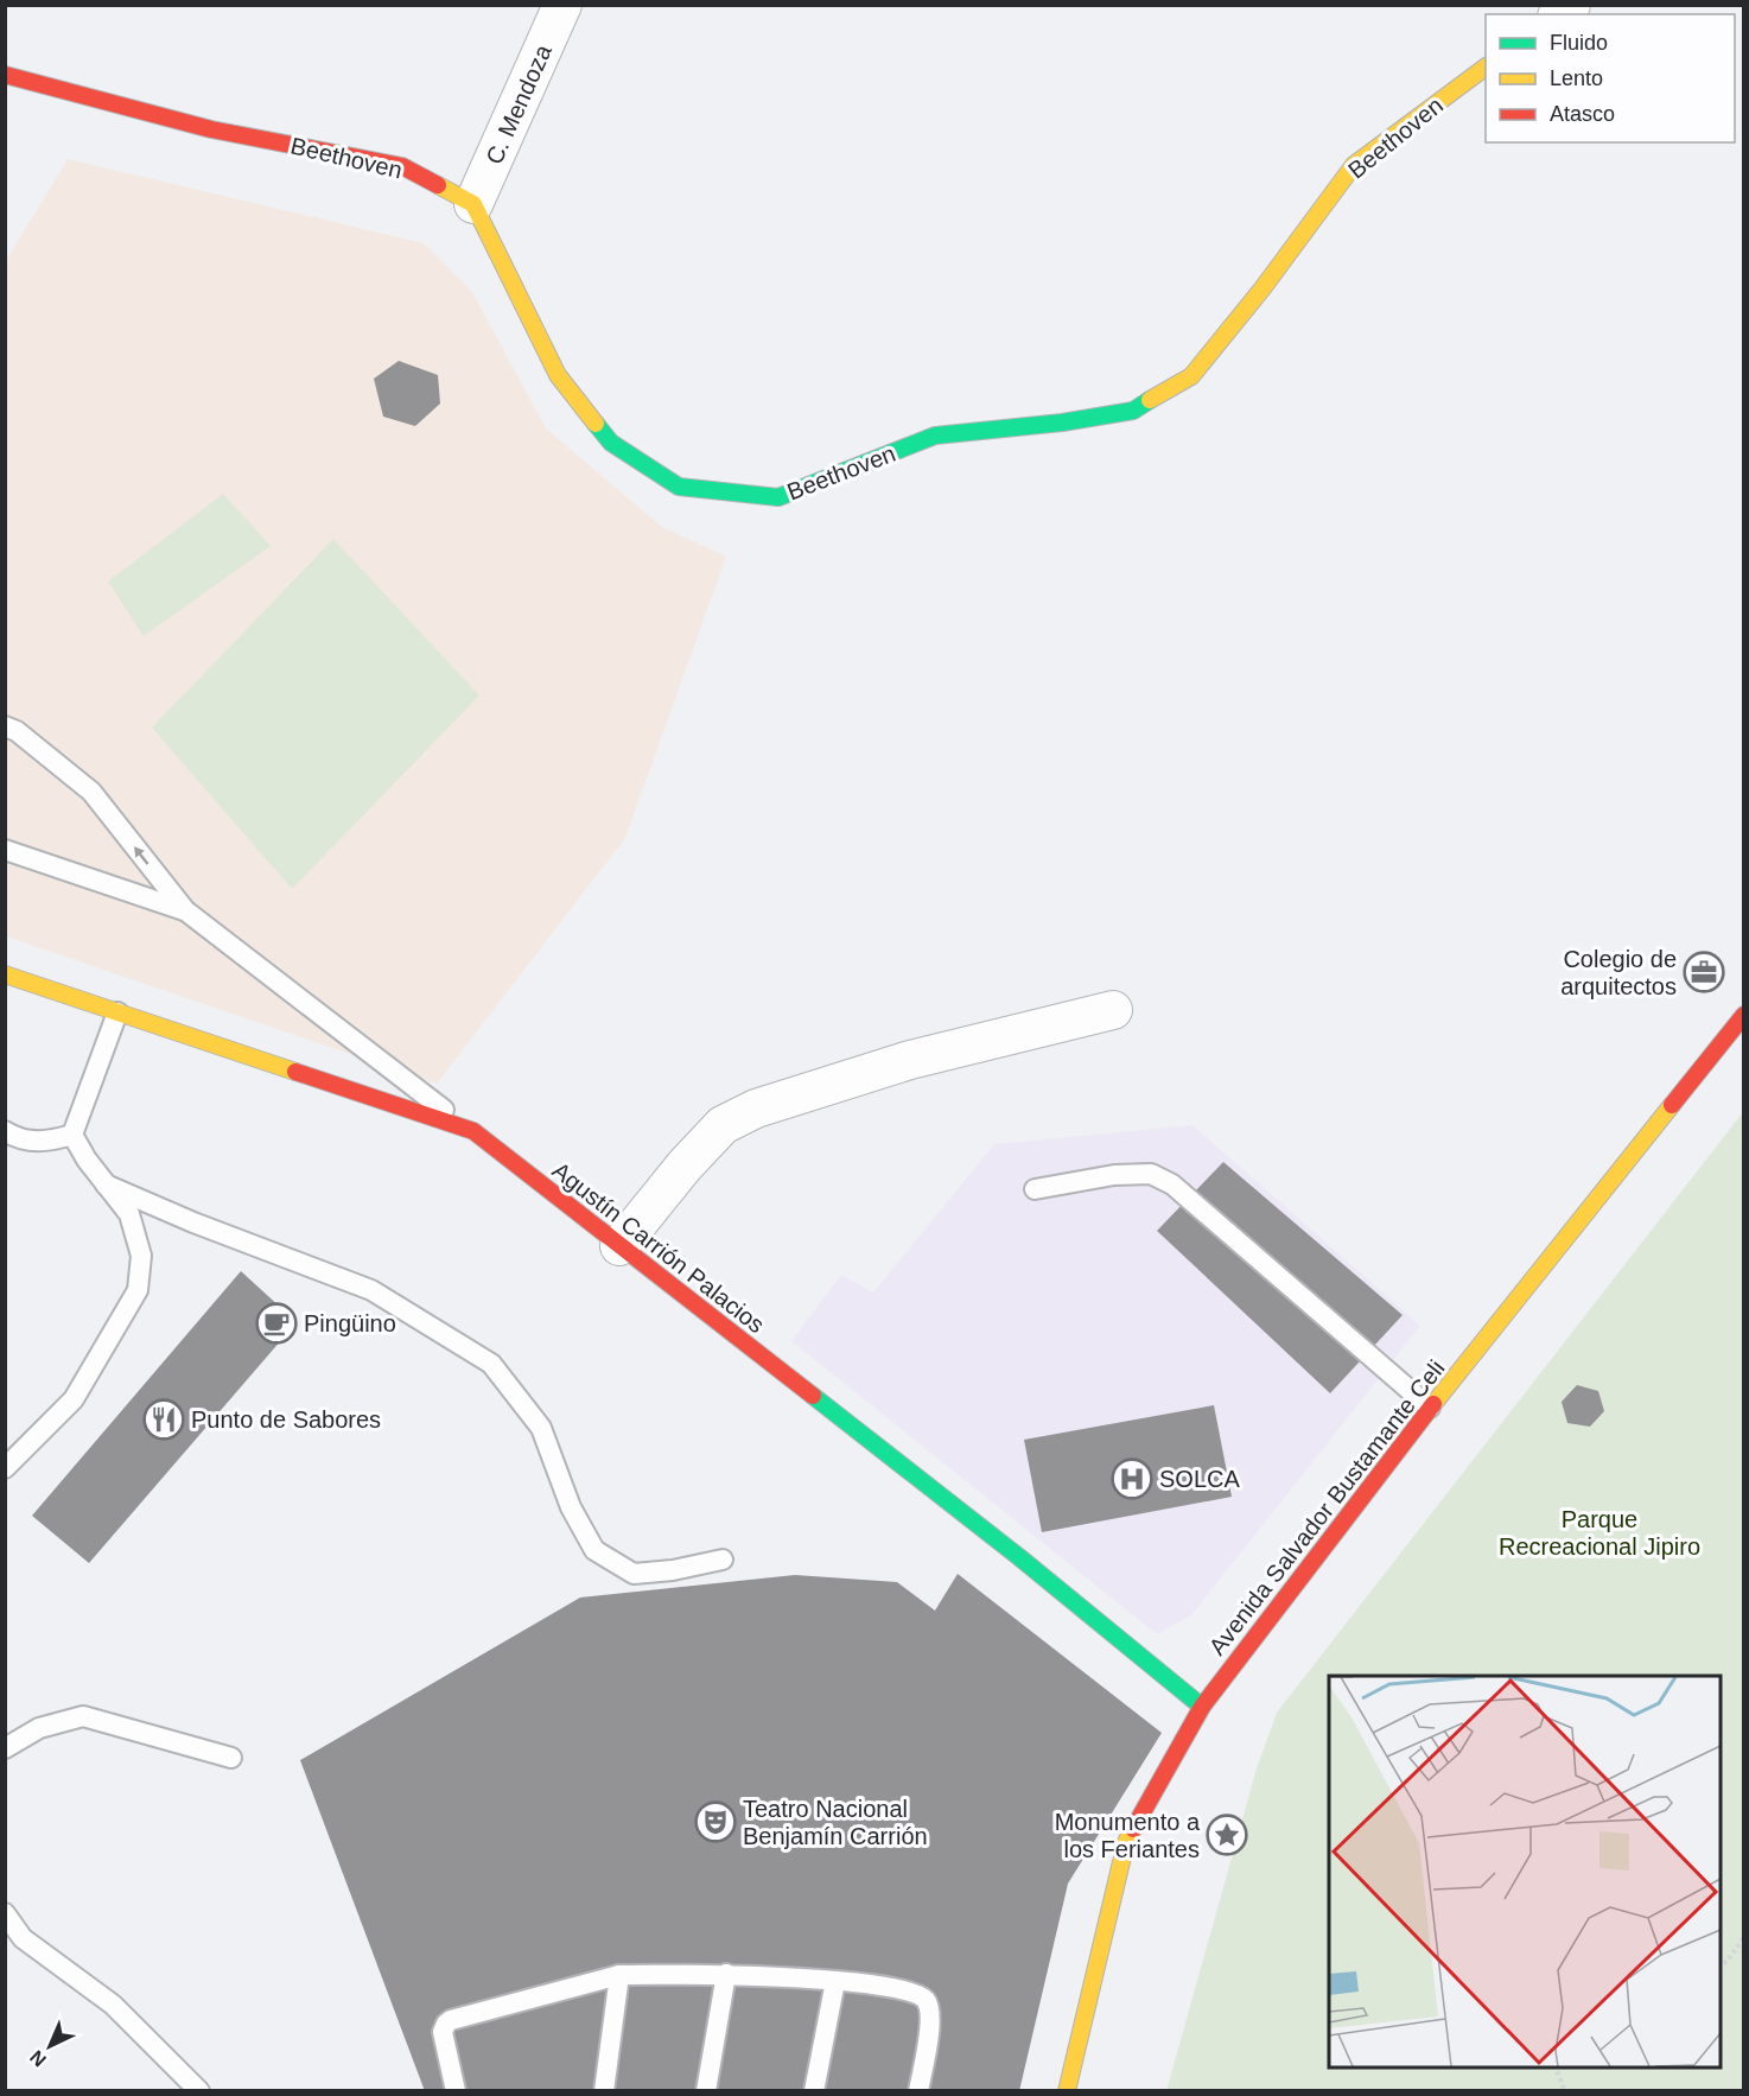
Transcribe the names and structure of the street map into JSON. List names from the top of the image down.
{
  "streets": {
    "street": [
      "C. Mendoza",
      "Beethoven",
      "Agustín Carrión Palacios",
      "Avenida Salvador Bustamante Celi"
    ]
  },
  "crossings": [
    ["C. Mendoza", "Beethoven"],
    ["Agustín Carrión Palacios", "Avenida Salvador Bustamante Celi"]
  ],
  "parks": ["Parque Recreacional Jipiro"],
  "places": {
    "office": ["Colegio de arquitectos"],
    "cafe": ["Pingüino"],
    "restaurant": ["Punto de Sabores"],
    "hospital": ["SOLCA"],
    "theatre": ["Teatro Nacional Benjamín Carrión"],
    "place": ["Monumento a los Feriantes"]
  },
  "legend": ["Fluido", "Lento", "Atasco"],
  "north": "bottom left"
}
